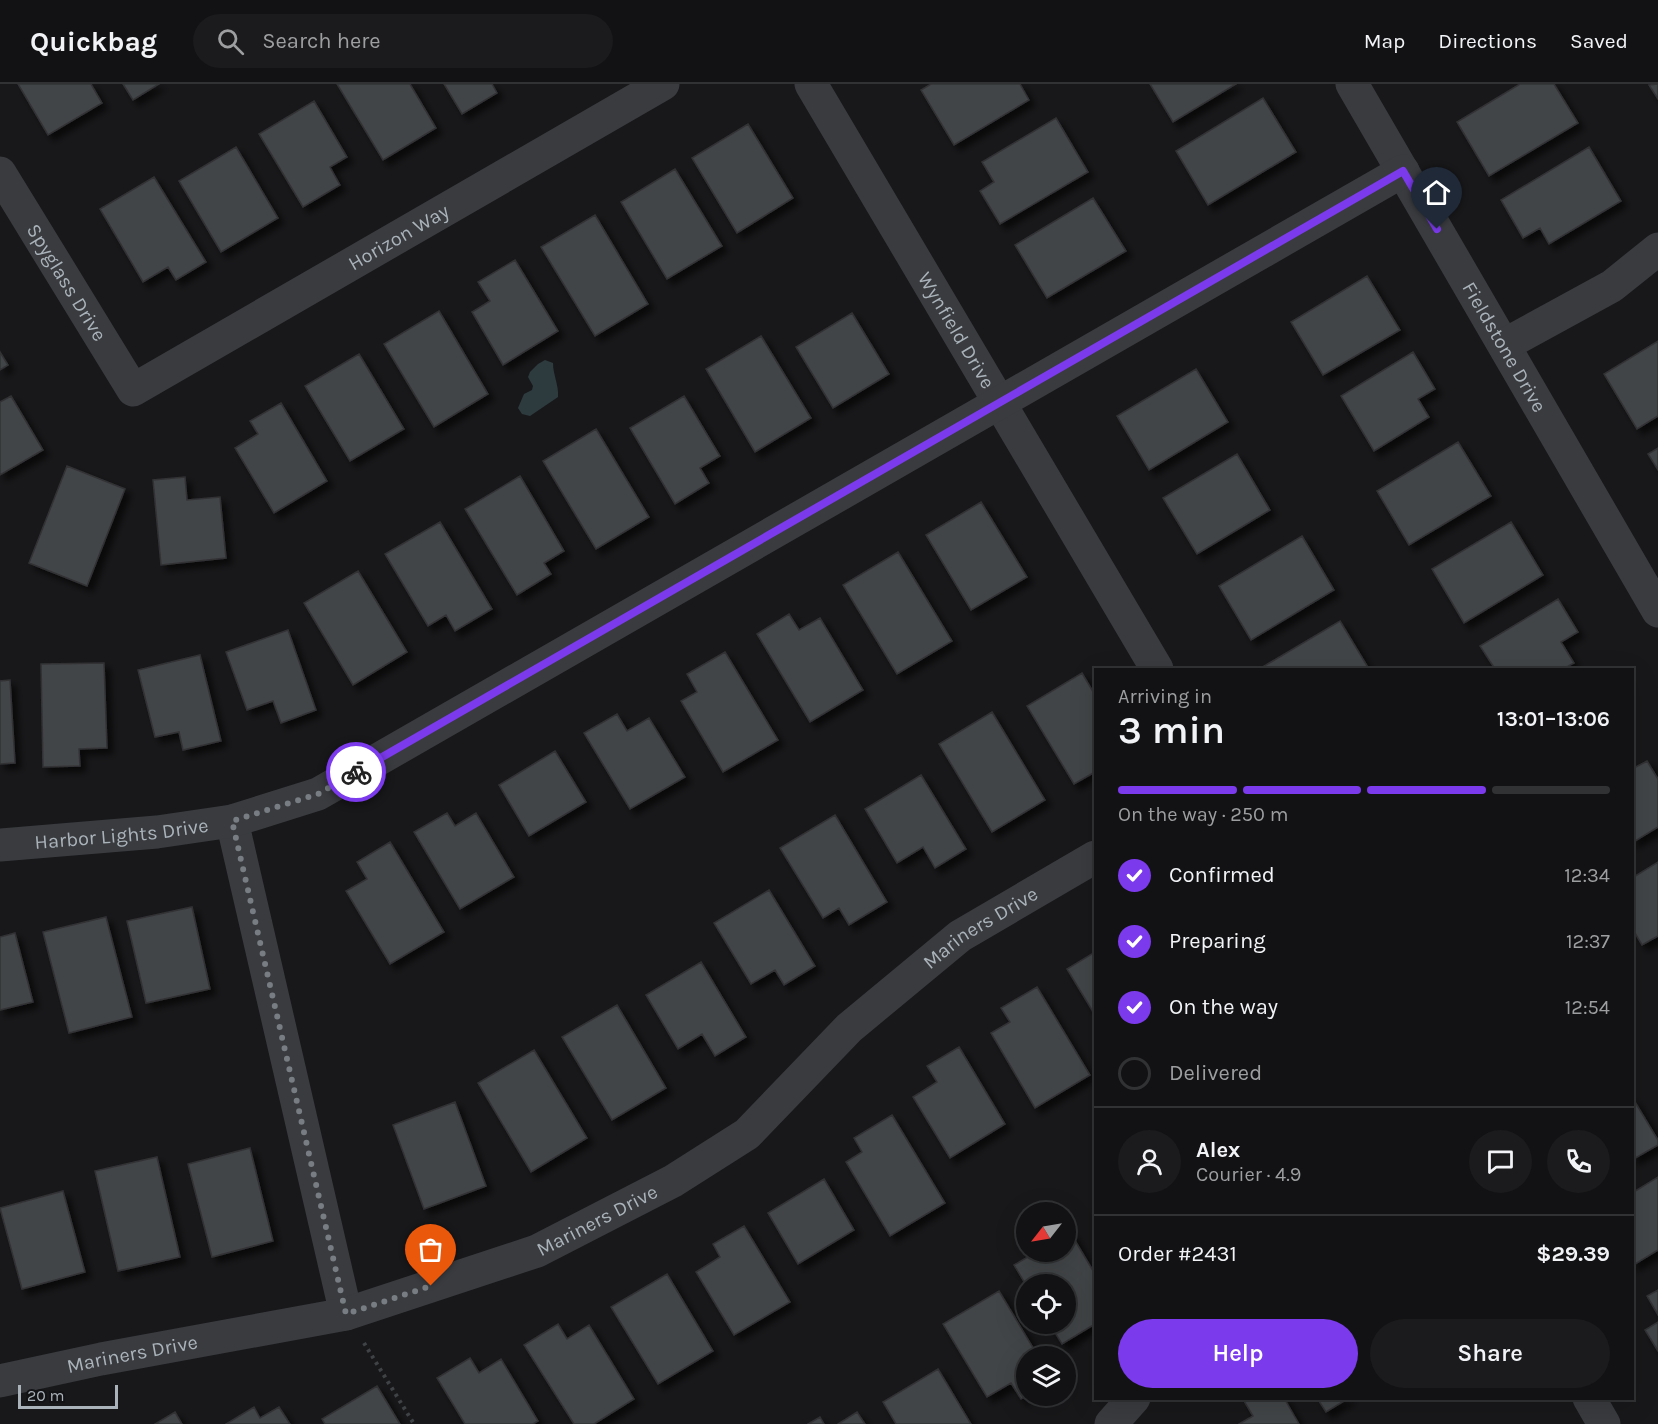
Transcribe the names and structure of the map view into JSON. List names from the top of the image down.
{
  "streets": {
    "street": [
      "Horizon Way",
      "Spyglass Drive",
      "Wynfield Drive",
      "Fieldstone Drive",
      "Harbor Lights Drive",
      "Mariners Drive"
    ]
  },
  "crossings": [
    ["Horizon Way", "Spyglass Drive"],
    ["Wynfield Drive", "Harbor Lights Drive"],
    ["Fieldstone Drive", "Harbor Lights Drive"]
  ],
  "scale_bar": "20 m",
  "north": "bottom left",
  "page": {
    "header": "Quickbag",
    "search": "Search here",
    "nav": ["Map", "Directions", "Saved"],
    "heading": ["3 min", "Arriving in", "13:01–13:06"],
    "panel": [
      "Alex",
      "Courier · 4.9",
      "Order #2431",
      "$29.39"
    ],
    "bar": "On the way · 250 m",
    "list": [
      ["Confirmed", "12:34"],
      ["Preparing", "12:37"],
      ["On the way", "12:54"],
      "Delivered"
    ],
    "buttons": ["Help", "Share"],
    "scale": "20 m"
  }
}
